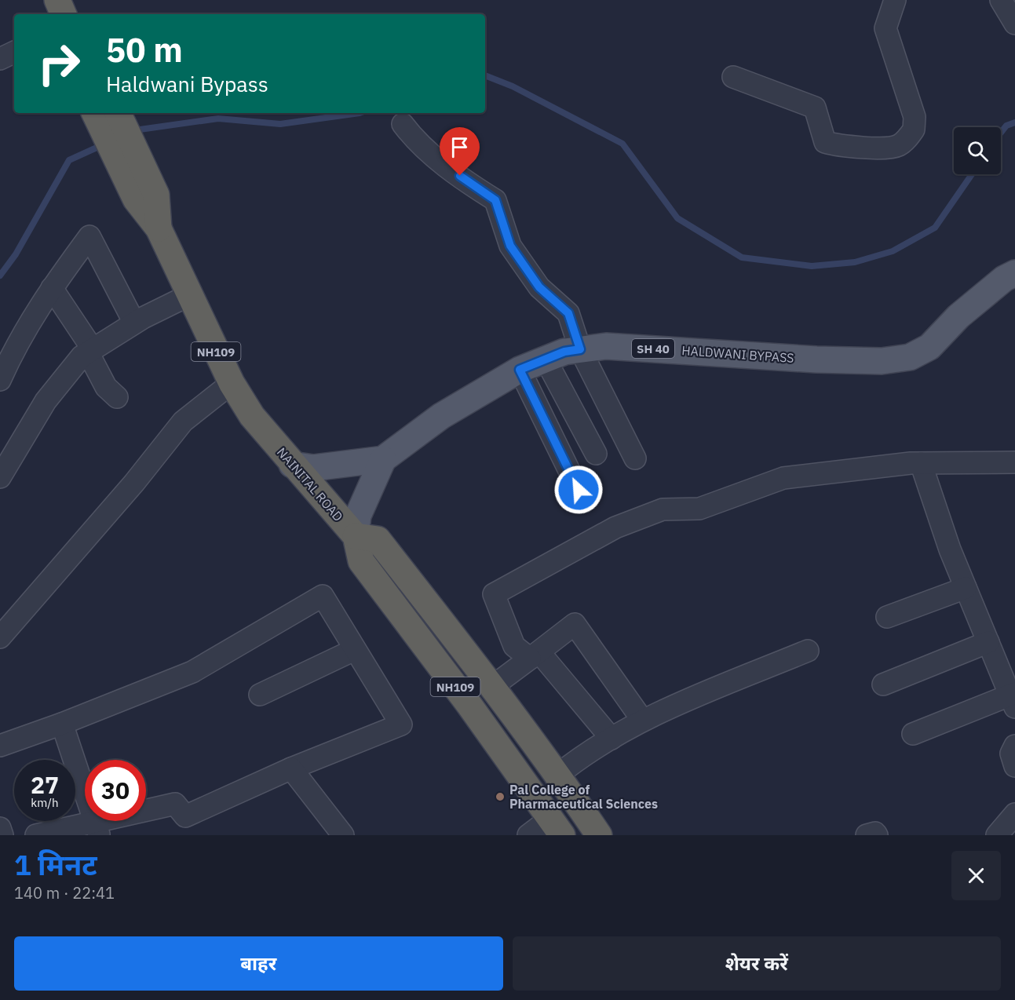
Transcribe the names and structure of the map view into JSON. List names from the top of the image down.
{
  "streets": {
    "highway": ["NH109", "NAINITAL ROAD"],
    "main road": ["SH 40", "HALDWANI BYPASS"]
  },
  "crossings": [
    ["SH 40", "NH109"],
    ["SH 40", "HALDWANI BYPASS"],
    ["SH 40", "NAINITAL ROAD"],
    ["NH109", "NAINITAL ROAD"],
    ["HALDWANI BYPASS", "NAINITAL ROAD"]
  ],
  "places": ["Pal College of Pharmaceutical Sciences"],
  "page": {
    "turn": ["50 m", "Haldwani Bypass"],
    "speed": "27 km/h",
    "limit": "30",
    "heading": ["1 मिनट", "140 m · 22:41"],
    "buttons": ["बाहर", "शेयर करें"]
  }
}
